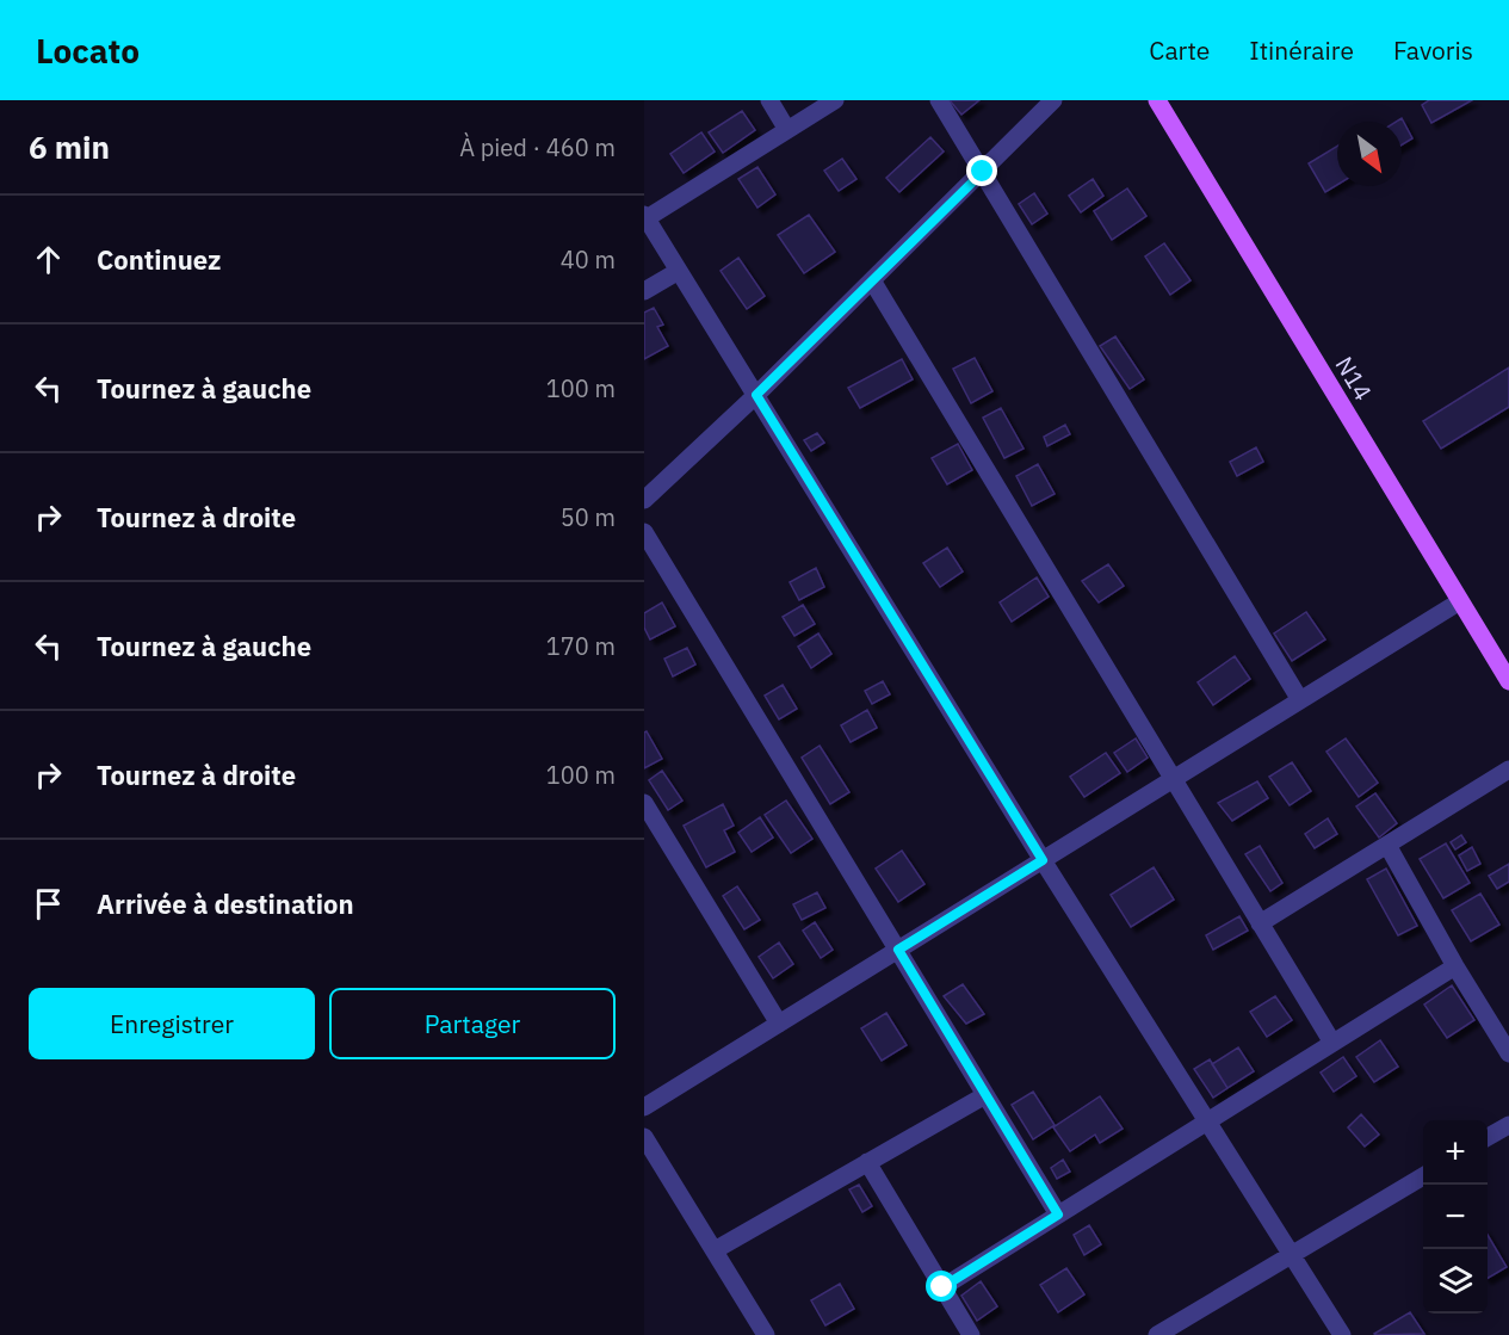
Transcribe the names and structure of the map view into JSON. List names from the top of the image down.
{
  "streets": {
    "main road": ["N14"]
  },
  "north": "bottom right",
  "page": {
    "header": "Locato",
    "nav": ["Carte", "Itinéraire", "Favoris"],
    "heading": ["6 min", "À pied · 460 m"],
    "list": [
      ["Continuez", "40 m"],
      ["Tournez à gauche", "100 m"],
      ["Tournez à droite", "50 m"],
      ["Tournez à gauche", "170 m"],
      ["Tournez à droite", "100 m"],
      "Arrivée à destination"
    ],
    "buttons": ["Enregistrer", "Partager"],
    "map_buttons": ["+", "−"]
  }
}
